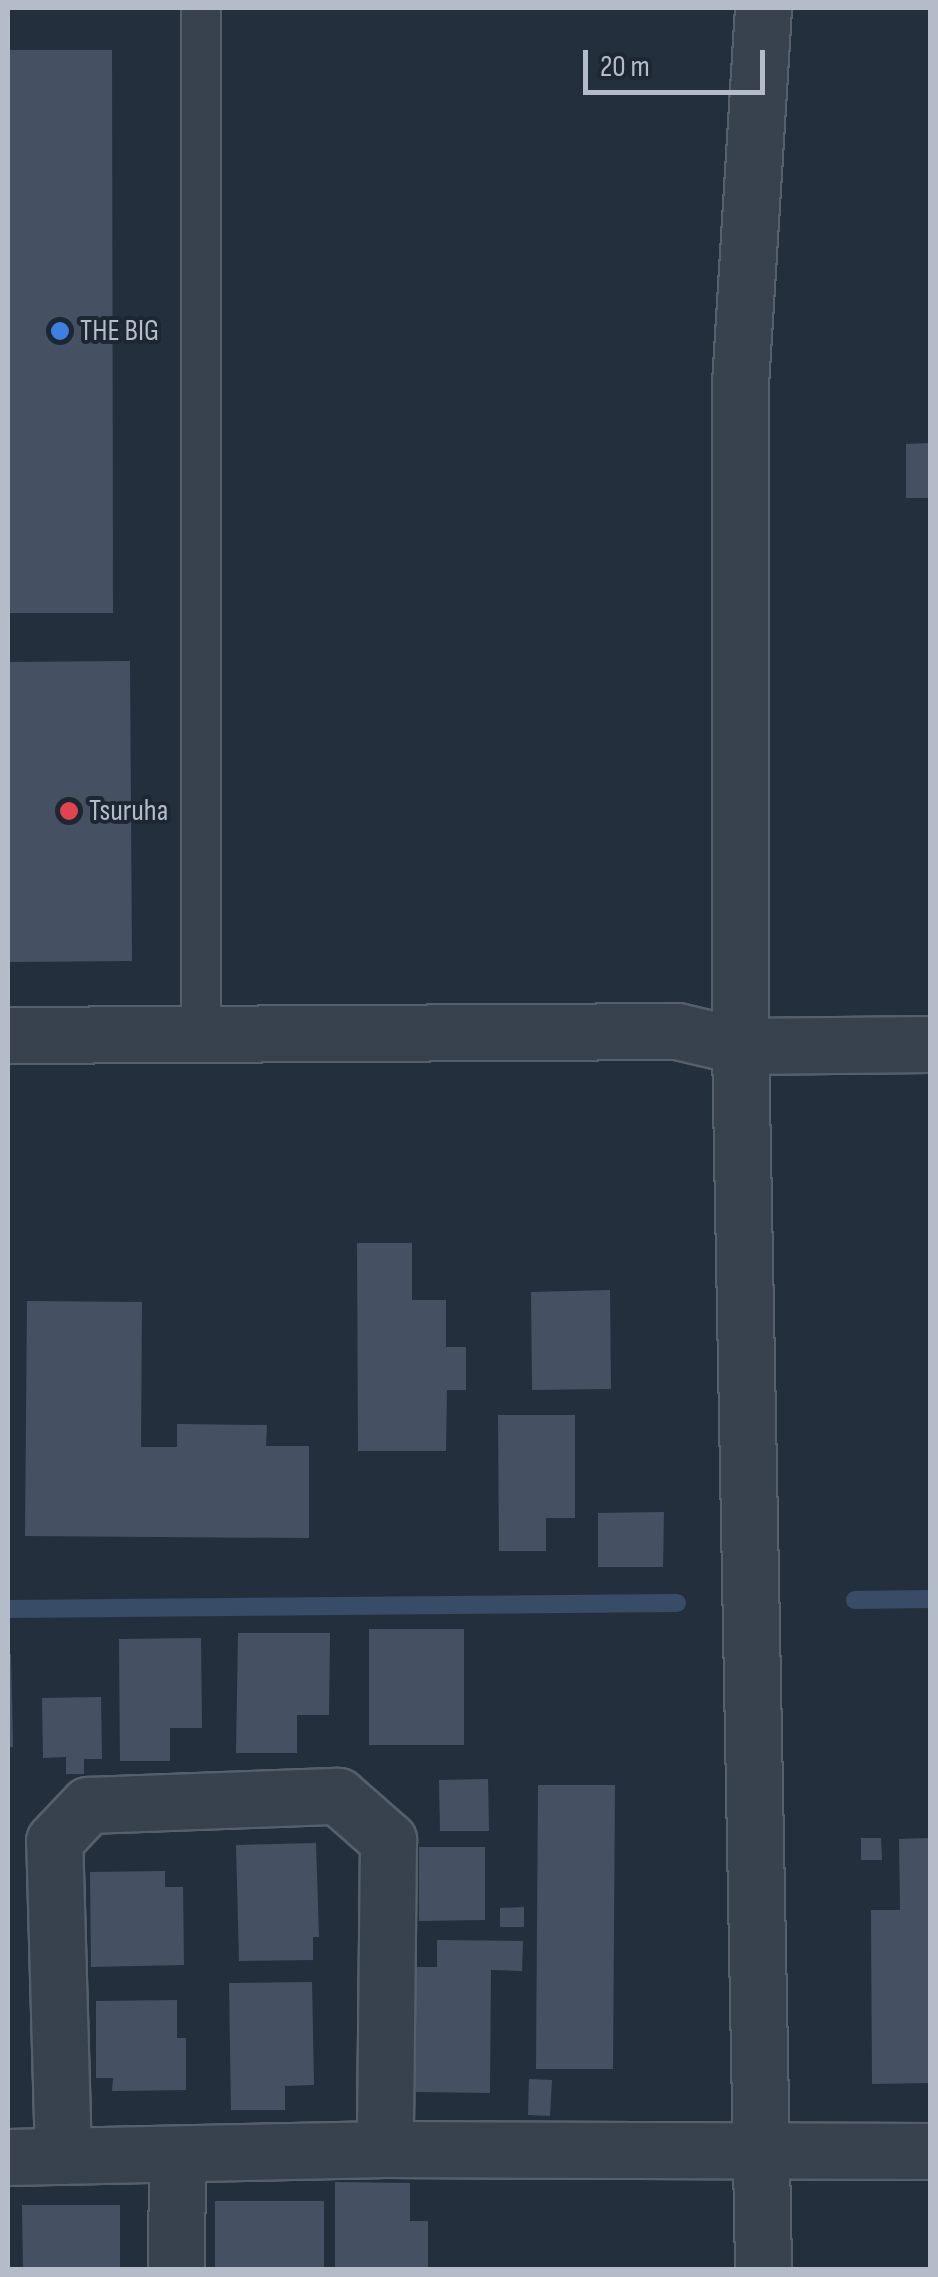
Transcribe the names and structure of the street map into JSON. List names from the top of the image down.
{
  "places": ["THE BIG", "Tsuruha"],
  "scale_bar": "20 m"
}
